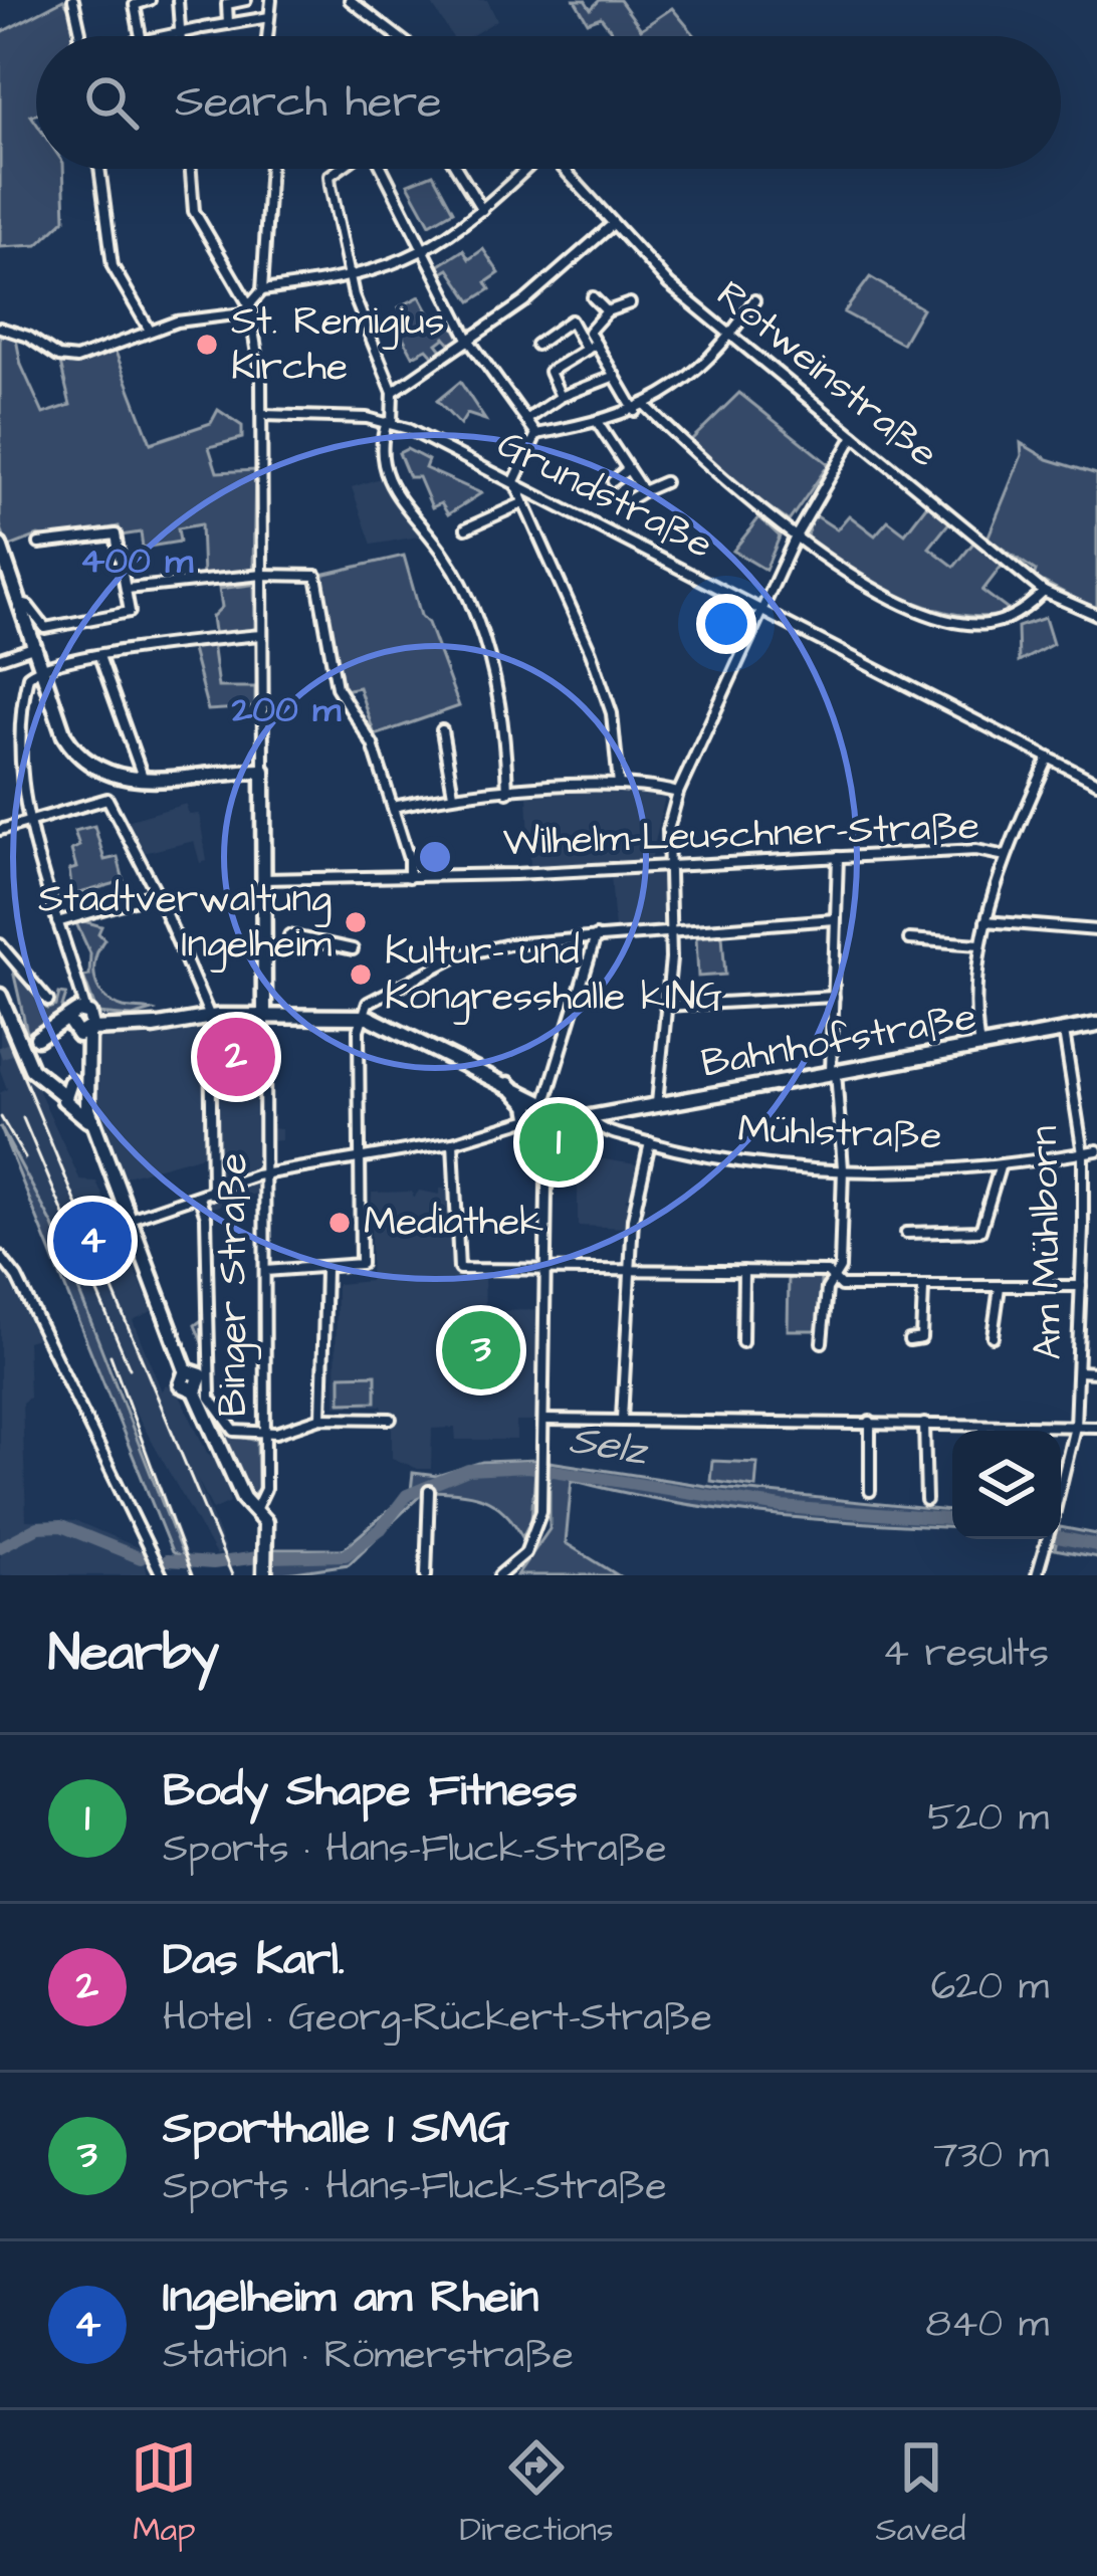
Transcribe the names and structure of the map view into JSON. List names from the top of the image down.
{
  "streets": {
    "main road": ["Bahnhofstraße", "Binger Straße"],
    "street": [
      "Rotweinstraße",
      "Grundstraße",
      "Wilhelm-Leuschner-Straße",
      "Mühlstraße",
      "Am Mühlborn"
    ]
  },
  "crossings": [
    ["Grundstraße", "Binger Straße"],
    ["Wilhelm-Leuschner-Straße", "Binger Straße"],
    ["Bahnhofstraße", "Mühlstraße"],
    ["Bahnhofstraße", "Am Mühlborn"],
    ["Bahnhofstraße", "Binger Straße"],
    ["Mühlstraße", "Am Mühlborn"]
  ],
  "water": ["Selz"],
  "places": [
    "St. Remigius Kirche",
    "Stadtverwaltung Ingelheim",
    "Kultur- und Kongresshalle kING",
    "Mediathek"
  ],
  "page": {
    "search": "Search here",
    "pins": [
      "2",
      "1",
      "4",
      "3"
    ],
    "heading": ["Nearby", "4 results"],
    "list": [
      {
        "mark": "1",
        "name": "Body Shape Fitness",
        "note": "Sports · Hans-Fluck-Straße",
        "value": "520 m"
      },
      {
        "mark": "2",
        "name": "Das Karl.",
        "note": "Hotel · Georg-Rückert-Straße",
        "value": "620 m"
      },
      {
        "mark": "3",
        "name": "Sporthalle 1 SMG",
        "note": "Sports · Hans-Fluck-Straße",
        "value": "730 m"
      },
      {
        "mark": "4",
        "name": "Ingelheim am Rhein",
        "note": "Station · Römerstraße",
        "value": "840 m"
      }
    ],
    "nav": ["Map", "Directions", "Saved"]
  },
  "rings": ["400 m", "200 m"]
}
